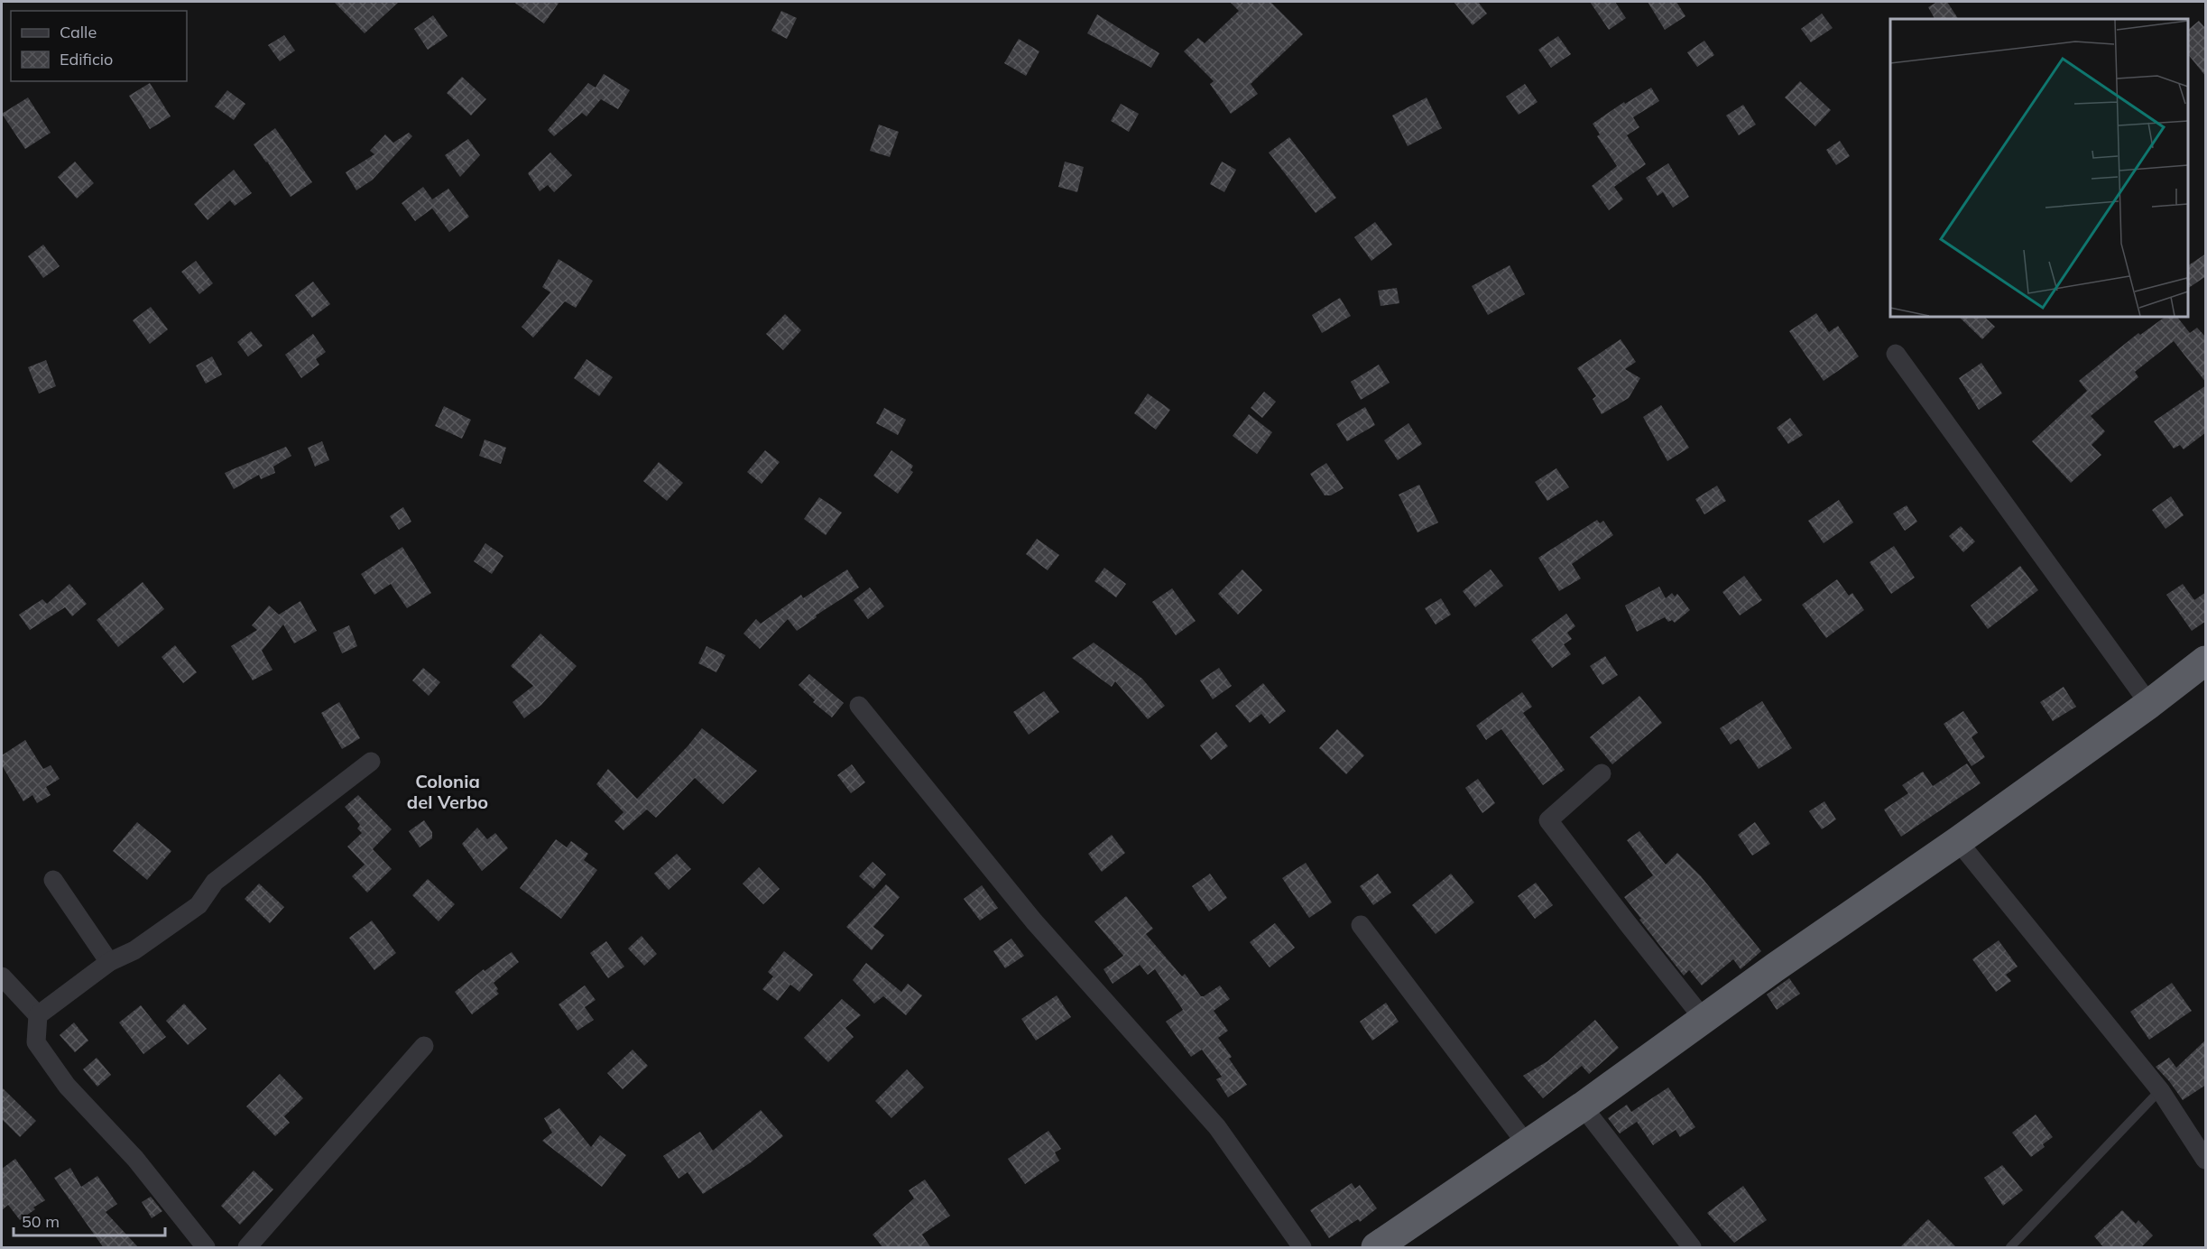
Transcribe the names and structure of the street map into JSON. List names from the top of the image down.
{
  "districts": ["Colonia del Verbo"],
  "legend": ["Calle", "Edificio"],
  "scale_bar": "50 m"
}
